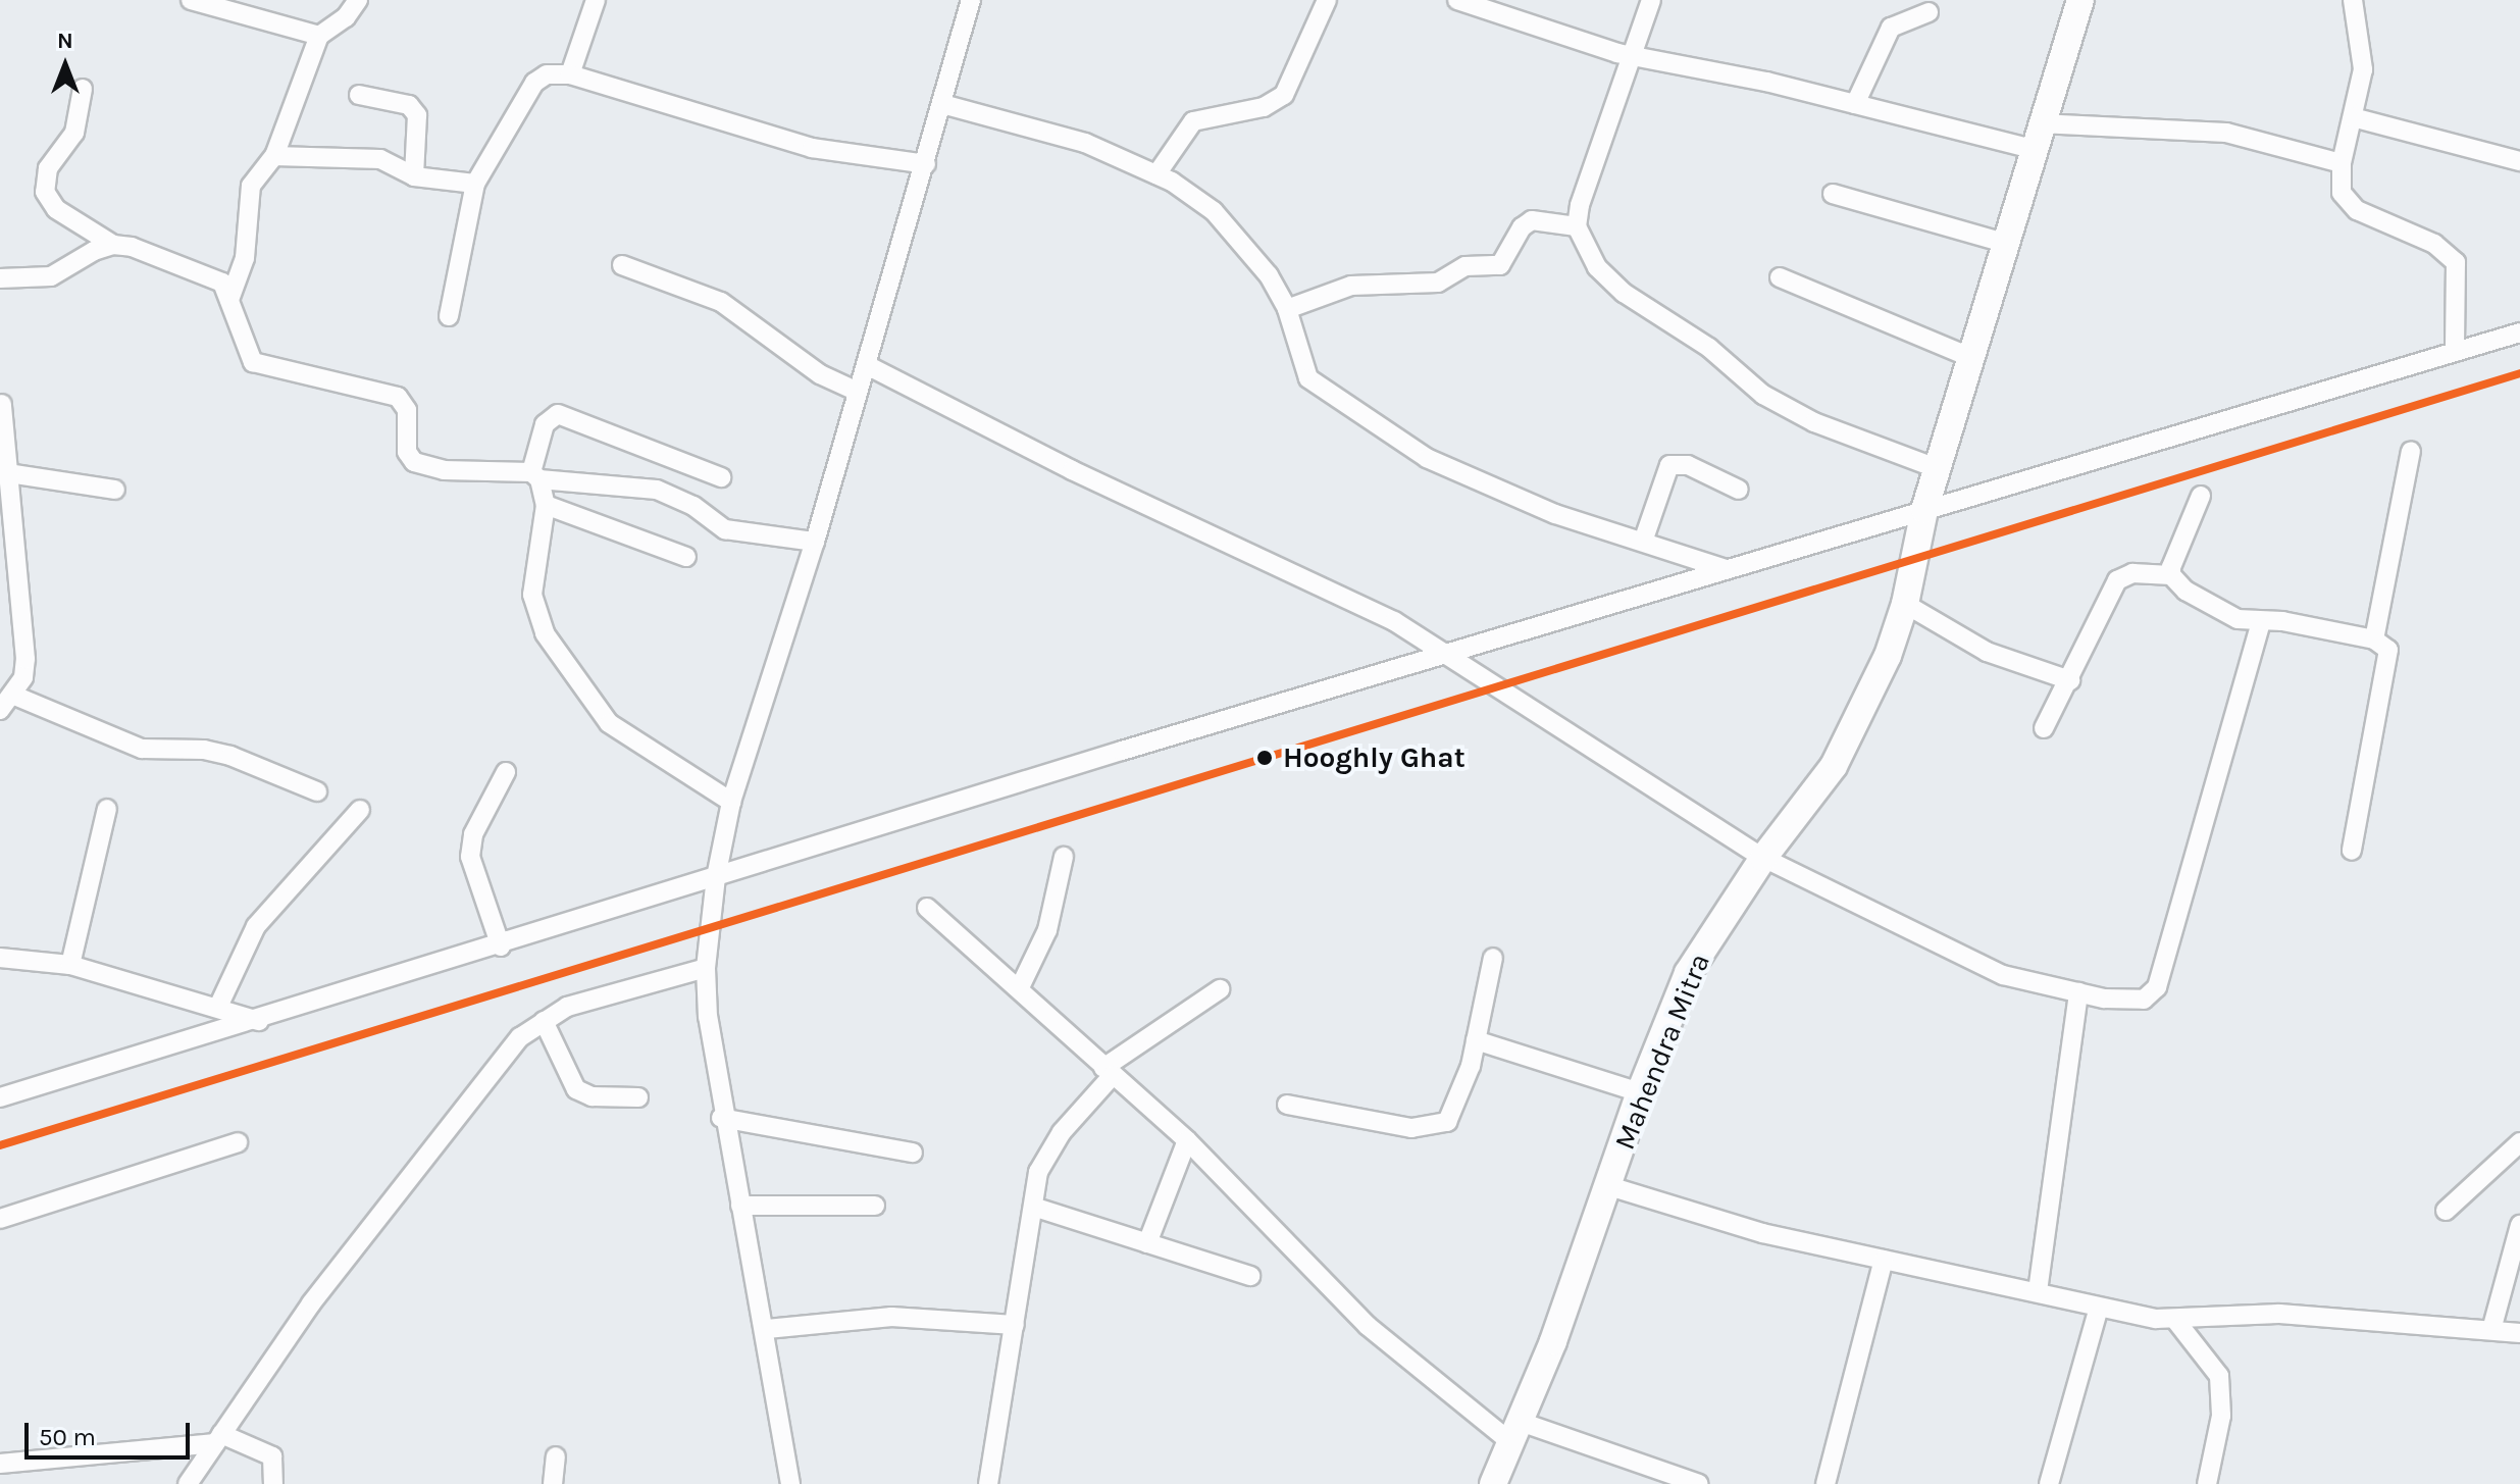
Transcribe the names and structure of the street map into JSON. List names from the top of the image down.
{
  "streets": {
    "main road": ["Mahendra Mitra"]
  },
  "places": ["Hooghly Ghat"],
  "scale_bar": "50 m",
  "north": "top"
}
